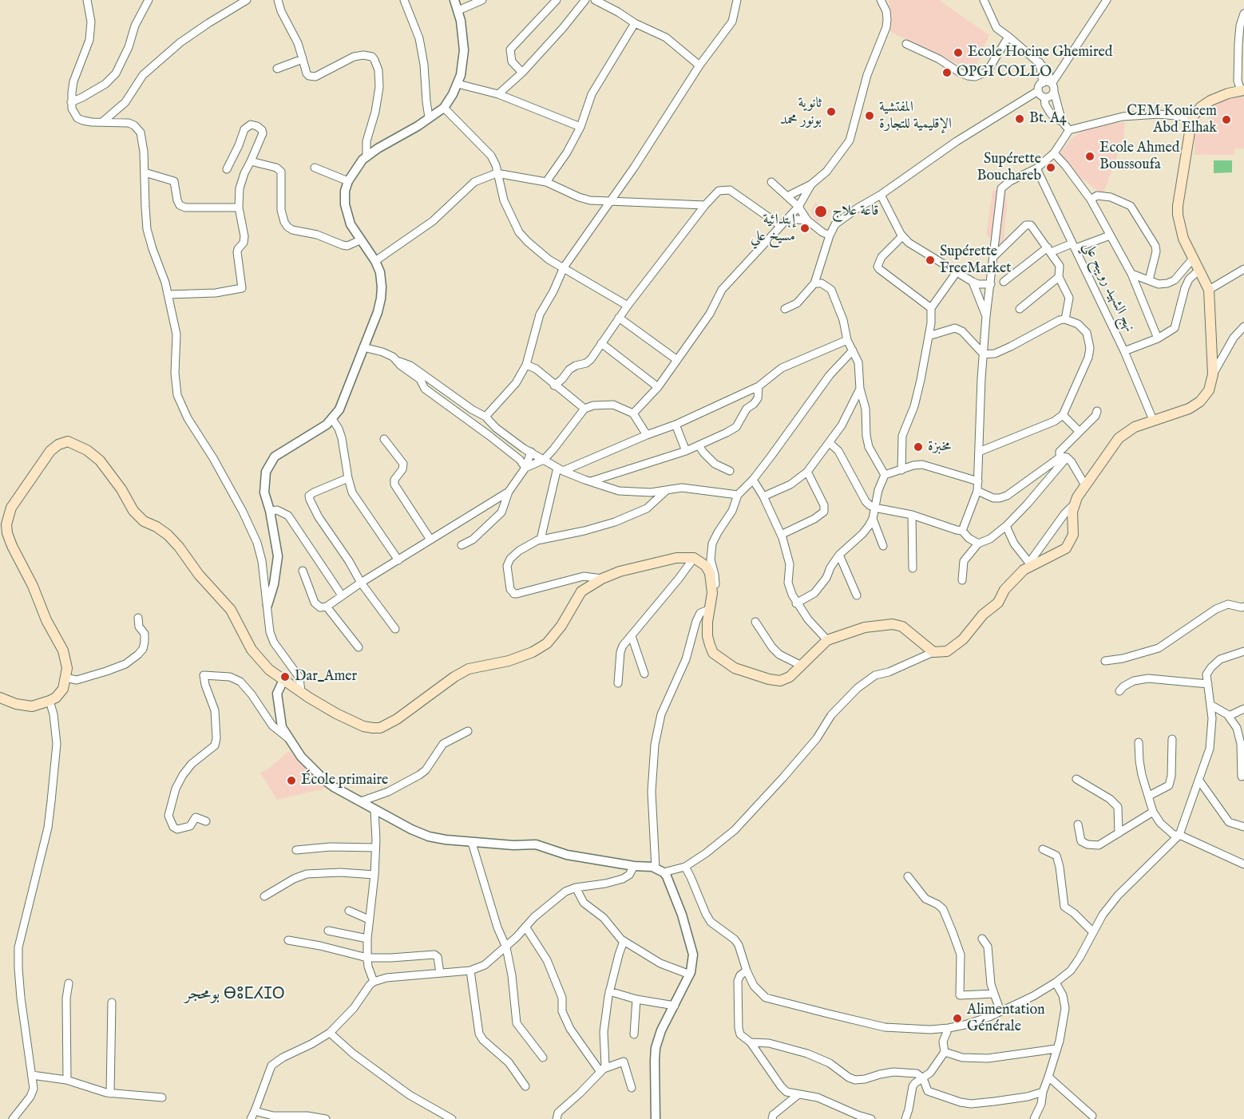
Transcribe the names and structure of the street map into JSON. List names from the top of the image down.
{
  "streets": {
    "street": ["نهج الشهيد رويبح علي"]
  },
  "districts": ["بومحجر ⴱⵓⵎⵃⵊⵔ"],
  "places": [
    "Ecole Hocine Ghemired",
    "OPGI COLLO",
    "ثانوية بونور محمد",
    "المفتشية الإقليمية للتجارة",
    "Bt. A4",
    "CEM Kouicem Abd Elhak",
    "Ecole Ahmed Boussoufa",
    "Supérette Bouchareb",
    "قاعة علاج",
    "إبتدائية مسيخ علي",
    "Supérette FreeMarket",
    "مخبزة",
    "Dar_Amer",
    "École primaire",
    "Alimentation Générale"
  ]
}
